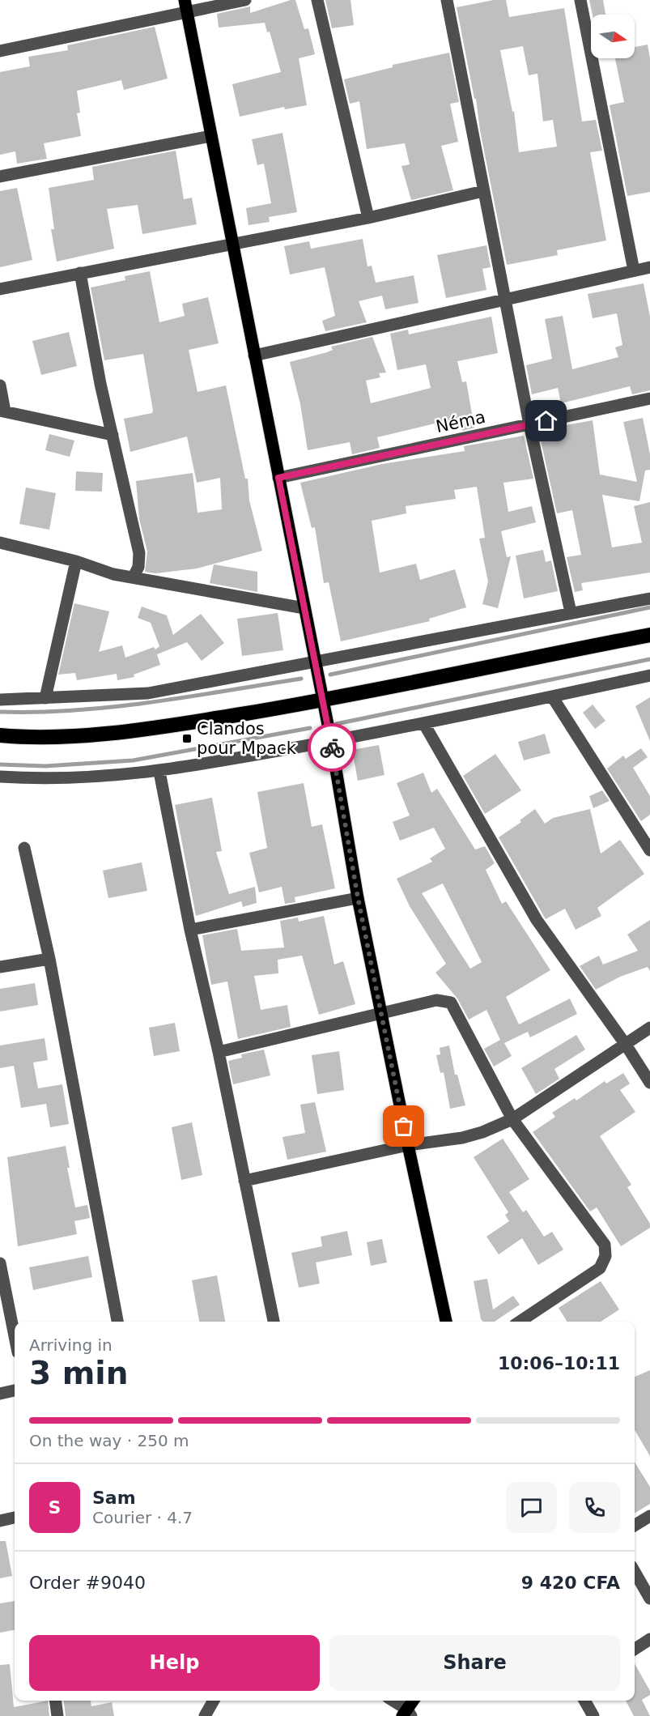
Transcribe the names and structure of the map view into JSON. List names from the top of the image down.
{
  "streets": {
    "street": ["Néma"]
  },
  "places": {
    "transit": ["Clandos pour Mpack"]
  },
  "north": "right",
  "page": {
    "heading": ["3 min", "Arriving in", "10:06–10:11"],
    "panel": [
      "Sam",
      "Courier · 4.7",
      "Order #9040",
      "9 420 CFA"
    ],
    "bar": "On the way · 250 m",
    "round": "S",
    "buttons": ["Help", "Share"]
  }
}
